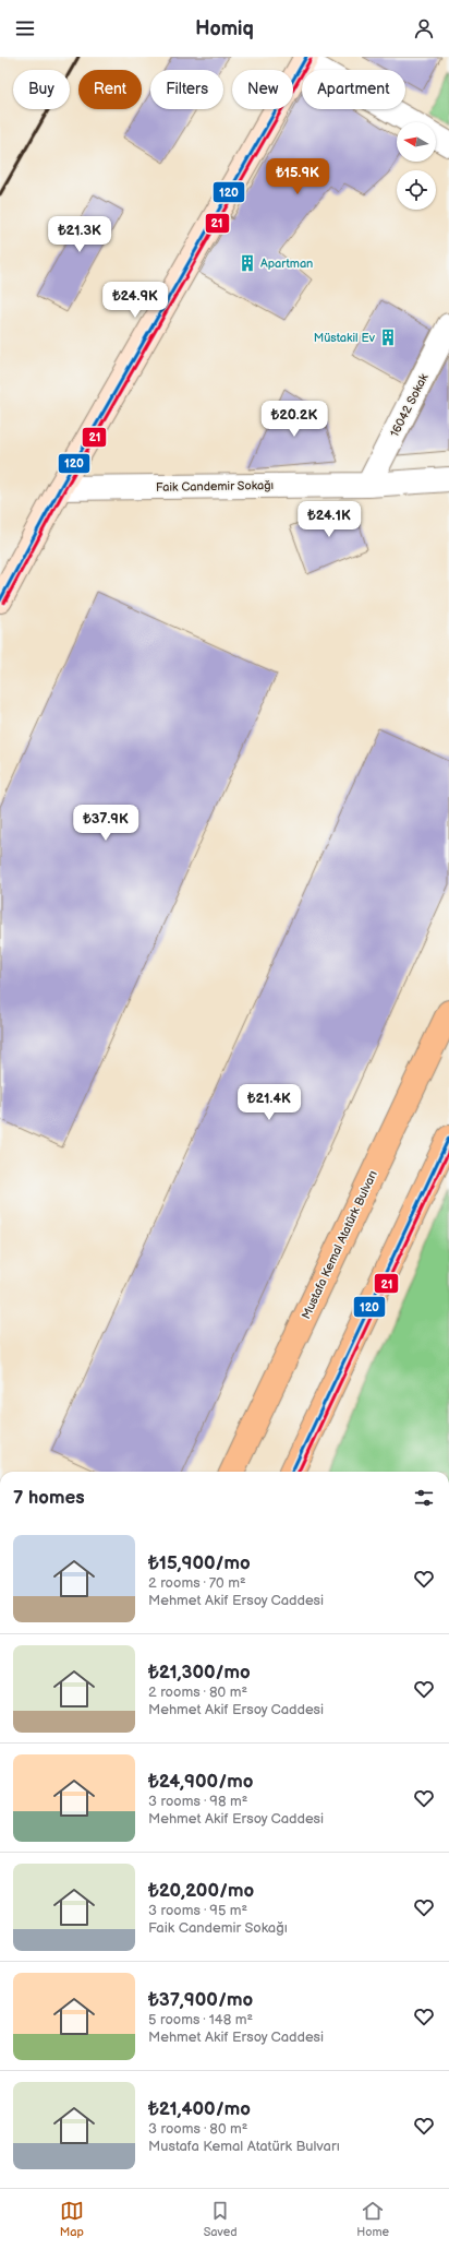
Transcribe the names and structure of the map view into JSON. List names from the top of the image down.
{
  "streets": {
    "main road": ["Mustafa Kemal Atatürk Bulvarı"],
    "street": ["16042 Sokak", "Faik Candemir Sokağı"]
  },
  "crossings": [
    ["16042 Sokak", "Faik Candemir Sokağı"]
  ],
  "places": {
    "building": ["Apartman", "Müstakil Ev"]
  },
  "lines": ["transit line 120", "transit line 21"],
  "north": "left",
  "page": {
    "header": "Homiq",
    "chip": [
      "Buy",
      "Rent",
      "Filters",
      "New",
      "Apartment"
    ],
    "price": [
      "₺15.9K",
      "₺21.3K",
      "₺24.9K",
      "₺20.2K",
      "₺24.1K",
      "₺37.9K",
      "₺21.4K"
    ],
    "heading": "7 homes",
    "list": [
      {
        "name": "₺15,900/mo",
        "note": "2 rooms · 70 m² · Mehmet Akif Ersoy Caddesi"
      },
      {
        "name": "₺21,300/mo",
        "note": "2 rooms · 80 m² · Mehmet Akif Ersoy Caddesi"
      },
      {
        "name": "₺24,900/mo",
        "note": "3 rooms · 98 m² · Mehmet Akif Ersoy Caddesi"
      },
      {
        "name": "₺20,200/mo",
        "note": "3 rooms · 95 m² · Faik Candemir Sokağı"
      },
      {
        "name": "₺37,900/mo",
        "note": "5 rooms · 148 m² · Mehmet Akif Ersoy Caddesi"
      },
      {
        "name": "₺21,400/mo",
        "note": "3 rooms · 80 m² · Mustafa Kemal Atatürk Bulvarı"
      }
    ],
    "tabs": ["Map", "Saved", "Home"]
  }
}
